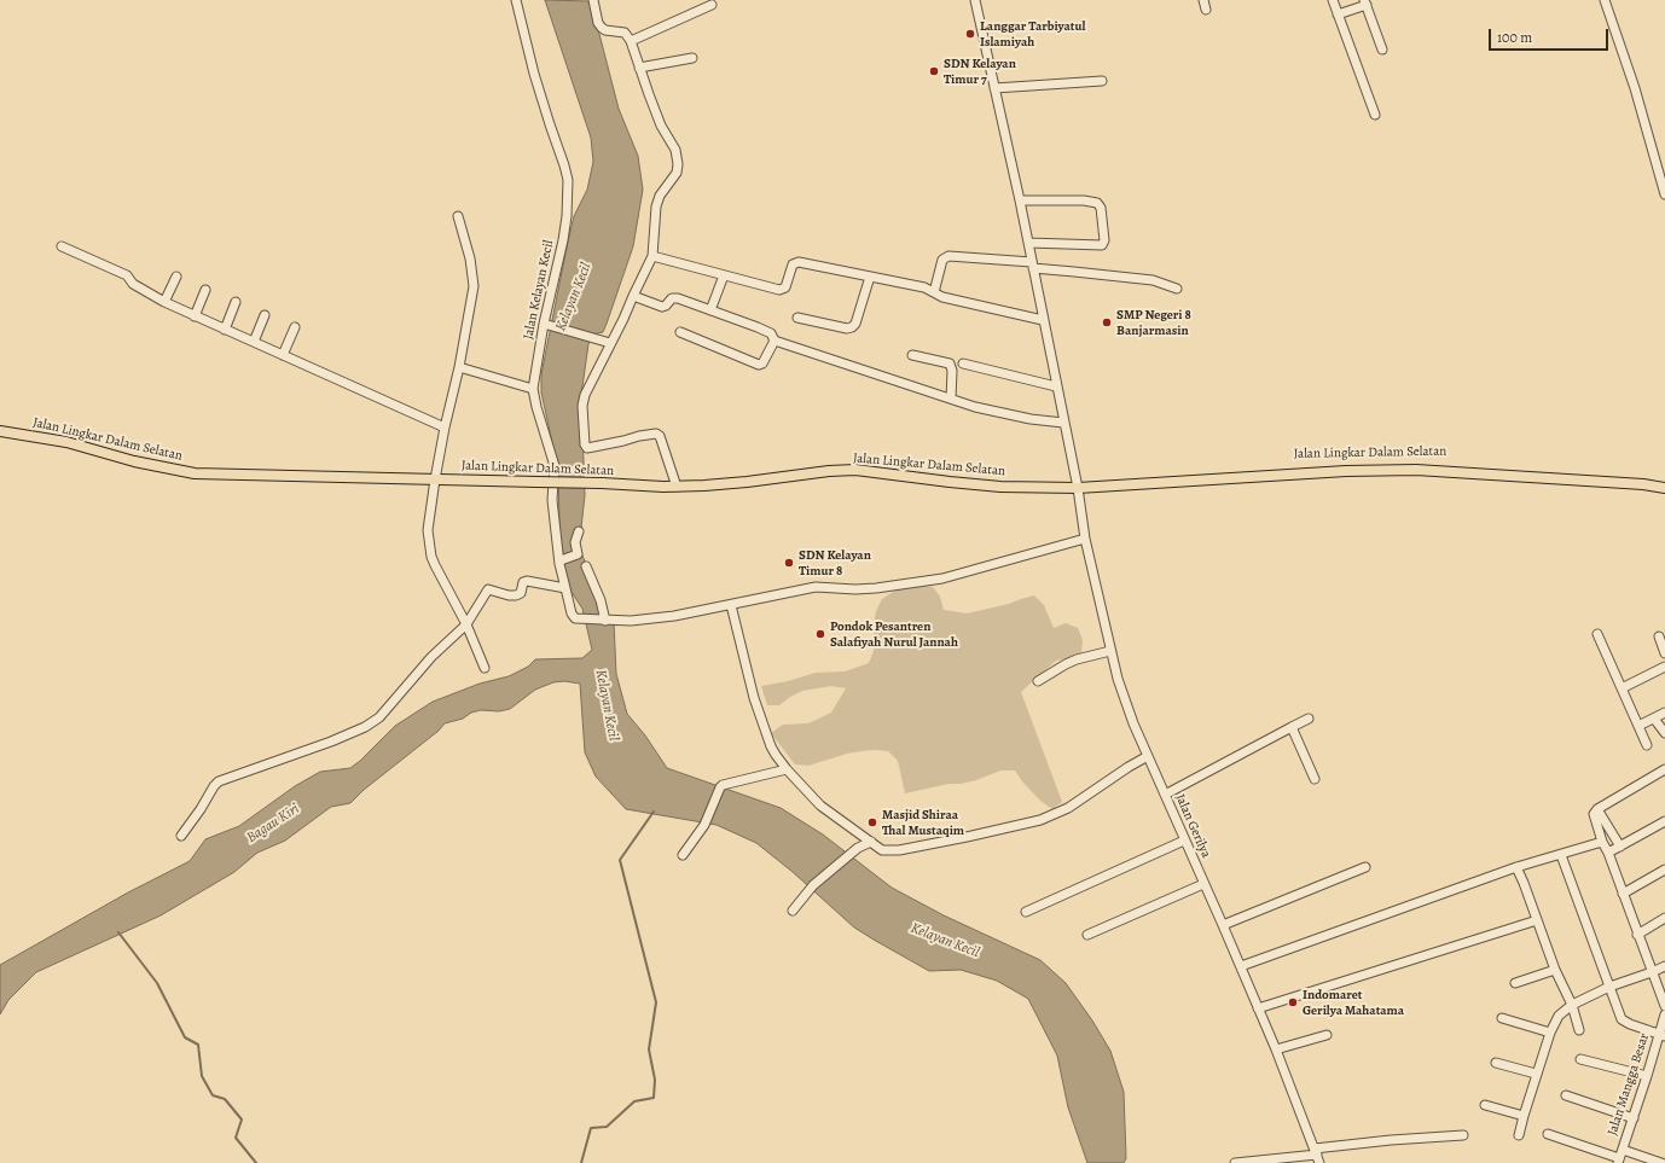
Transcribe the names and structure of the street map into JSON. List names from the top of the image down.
{
  "streets": {
    "main road": ["Jalan Lingkar Dalam Selatan"],
    "street": ["Jalan Kelayan Kecil", "Jalan Gerilya", "Jalan Mangga Besar"]
  },
  "crossings": [
    ["Jalan Lingkar Dalam Selatan", "Jalan Gerilya"]
  ],
  "water": ["Kelayan Kecil", "Bagau Kiri"],
  "places": [
    "Langgar Tarbiyatul Islamiyah",
    "SDN Kelayan Timur 7",
    "SMP Negeri 8 Banjarmasin",
    "SDN Kelayan Timur 8",
    "Pondok Pesantren Salafiyah Nurul Jannah",
    "Masjid Shiraa Thal Mustaqim",
    "Indomaret Gerilya Mahatama"
  ],
  "scale_bar": "100 m"
}
